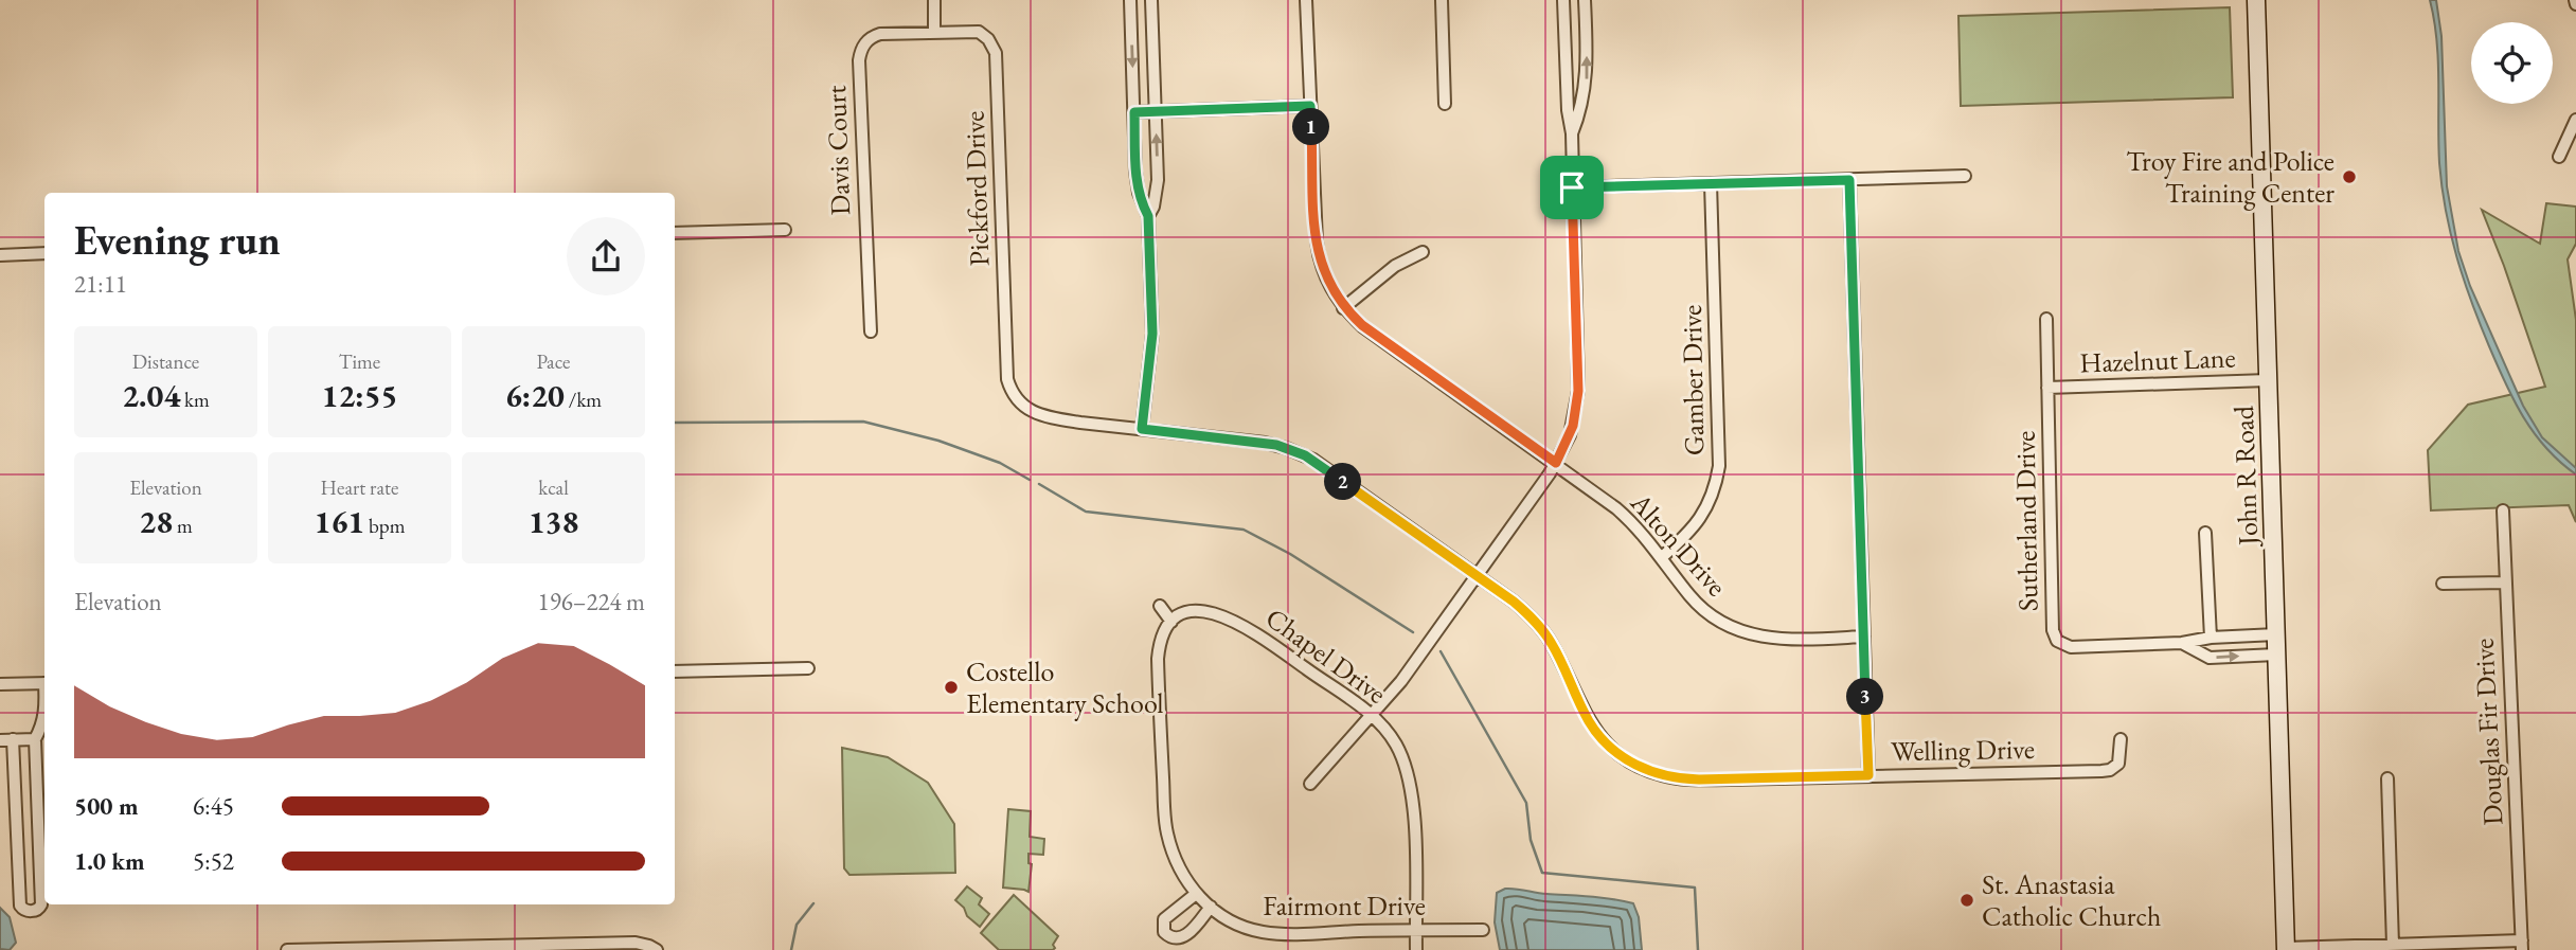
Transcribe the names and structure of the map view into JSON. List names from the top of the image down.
{
  "streets": {
    "main road": ["John R Road"],
    "street": [
      "Davis Court",
      "Pickford Drive",
      "Hazelnut Lane",
      "Gamber Drive",
      "Sutherland Drive",
      "Alton Drive",
      "Chapel Drive",
      "Douglas Fir Drive",
      "Welling Drive",
      "Fairmont Drive"
    ]
  },
  "crossings": [
    ["Davis Court", "Pickford Drive"],
    ["Pickford Drive", "Welling Drive"],
    ["Hazelnut Lane", "John R Road"],
    ["Hazelnut Lane", "Sutherland Drive"],
    ["Gamber Drive", "Alton Drive"],
    ["John R Road", "Sutherland Drive"],
    ["Chapel Drive", "Fairmont Drive"]
  ],
  "places": ["Troy Fire and Police Training Center", "Costello Elementary School", "St. Anastasia Catholic Church"],
  "page": {
    "pins": ["1", "2", "3"],
    "heading": ["Evening run", "21:11"],
    "stats": [
      ["Distance", "2.04 km"],
      ["Time", "12:55"],
      ["Pace", "6:20 /km"],
      ["Elevation", "28 m"],
      ["Heart rate", "161 bpm"],
      ["kcal", "138"]
    ],
    "chart": ["Elevation", "196–224 m"],
    "list": [
      {
        "name": "500 m",
        "note": "6:45"
      },
      {
        "name": "1.0 km",
        "note": "5:52"
      }
    ]
  }
}
